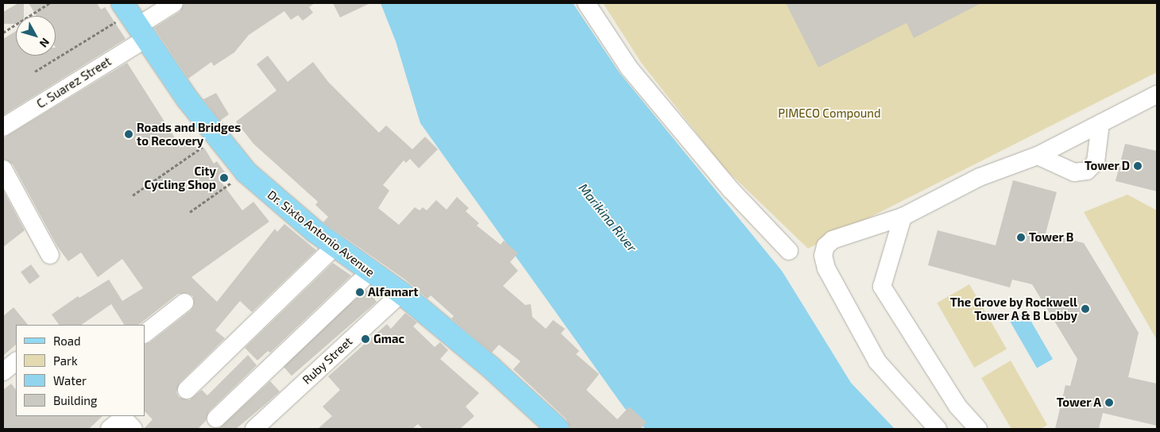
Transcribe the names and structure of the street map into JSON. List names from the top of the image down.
{
  "streets": {
    "main road": ["Dr. Sixto Antonio Avenue"],
    "street": ["C. Suarez Street", "Ruby Street"]
  },
  "crossings": [
    ["C. Suarez Street", "Dr. Sixto Antonio Avenue"],
    ["Dr. Sixto Antonio Avenue", "Ruby Street"]
  ],
  "water": ["Marikina River"],
  "parks": ["PIMECO Compound"],
  "places": [
    "Roads and Bridges to Recovery",
    "Tower D",
    "City Cycling Shop",
    "Tower B",
    "Alfamart",
    "The Grove by Rockwell Tower A & B Lobby",
    "Gmac",
    "Tower A"
  ],
  "legend": [
    "Road",
    "Park",
    "Water",
    "Building"
  ],
  "north": "bottom right"
}
